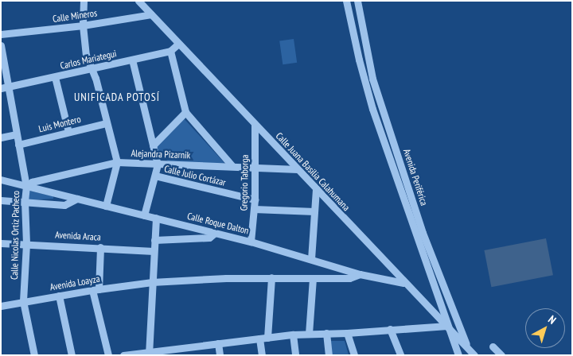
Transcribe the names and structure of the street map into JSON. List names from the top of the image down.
{
  "streets": {
    "street": [
      "Calle Mineros",
      "Carlos Mariategui",
      "Luis Montero",
      "Alejandra Pizarnik",
      "Calle Juana Basilia Calahumana",
      "Calle Julio Cortázar",
      "Avenida Periférica",
      "Gregorio Taborga",
      "Calle Roque Dalton",
      "Calle Nicolas Ortiz Pacheco",
      "Avenida Araca",
      "Avenida Loayza"
    ]
  },
  "crossings": [
    ["Calle Mineros", "Calle Juana Basilia Calahumana"],
    ["Carlos Mariategui", "Calle Juana Basilia Calahumana"],
    ["Carlos Mariategui", "Calle Nicolas Ortiz Pacheco"],
    ["Luis Montero", "Calle Nicolas Ortiz Pacheco"],
    ["Alejandra Pizarnik", "Calle Juana Basilia Calahumana"],
    ["Alejandra Pizarnik", "Gregorio Taborga"],
    ["Alejandra Pizarnik", "Calle Roque Dalton"],
    ["Alejandra Pizarnik", "Calle Nicolas Ortiz Pacheco"],
    ["Calle Juana Basilia Calahumana", "Avenida Periférica"],
    ["Calle Juana Basilia Calahumana", "Gregorio Taborga"],
    ["Calle Juana Basilia Calahumana", "Calle Roque Dalton"],
    ["Calle Julio Cortázar", "Gregorio Taborga"],
    ["Gregorio Taborga", "Calle Roque Dalton"],
    ["Calle Roque Dalton", "Calle Nicolas Ortiz Pacheco"],
    ["Calle Roque Dalton", "Avenida Loayza"],
    ["Calle Nicolas Ortiz Pacheco", "Avenida Araca"],
    ["Calle Nicolas Ortiz Pacheco", "Avenida Loayza"]
  ],
  "districts": ["UNIFICADA POTOSÍ"],
  "north": "top right"
}
